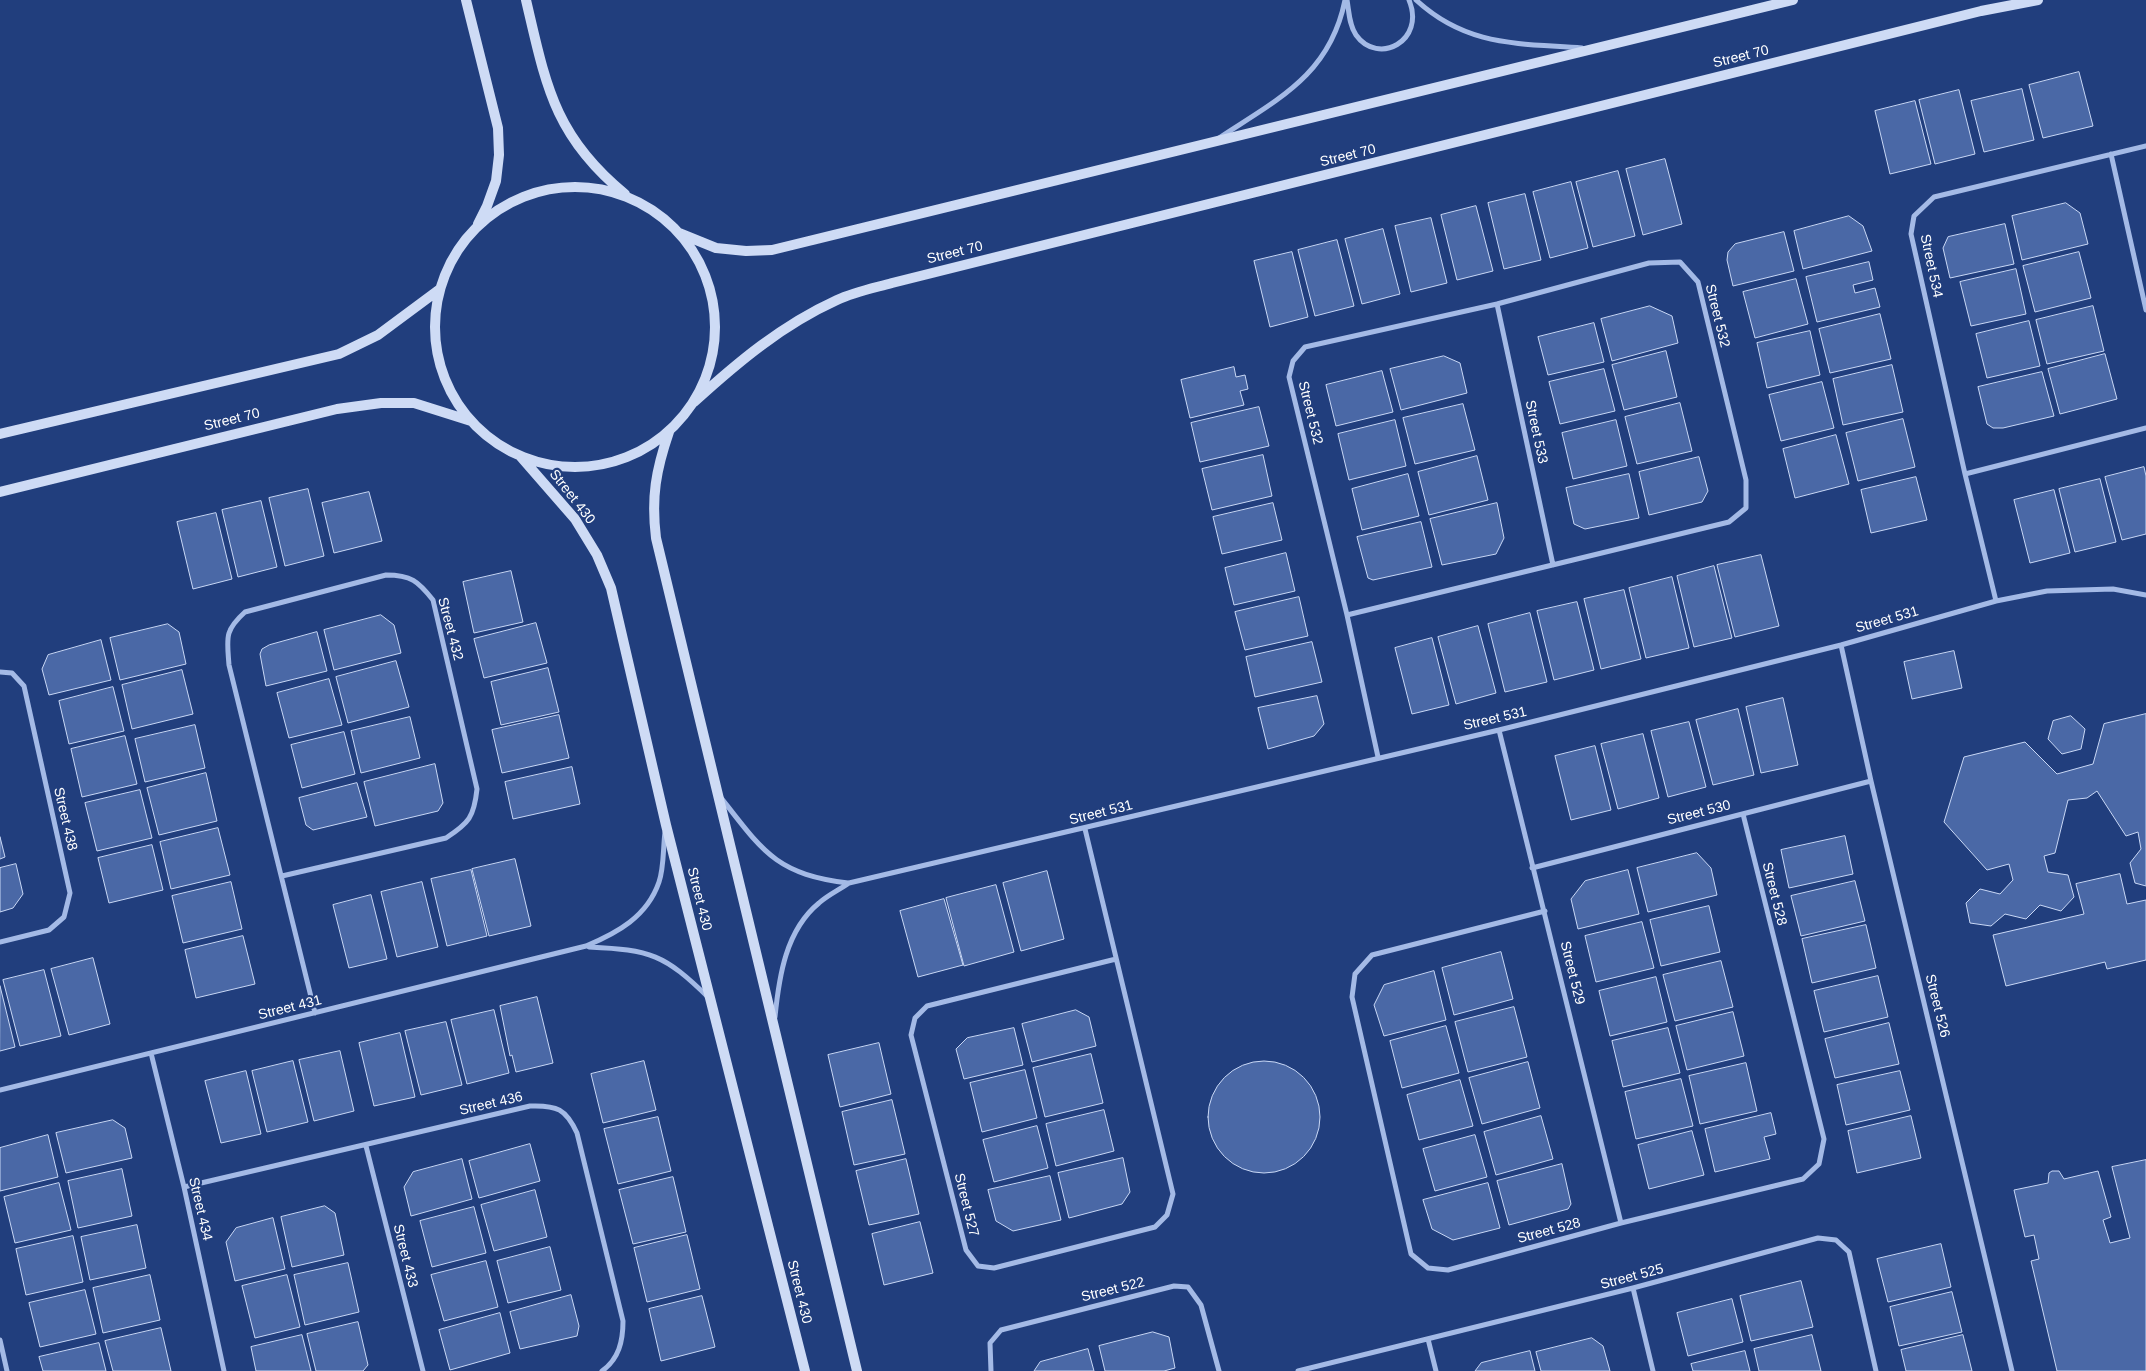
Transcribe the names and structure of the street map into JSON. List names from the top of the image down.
{
  "streets": {
    "main road": ["Street 70", "Street 430"],
    "street": [
      "Street 534",
      "Street 532",
      "Street 533",
      "Street 531",
      "Street 432",
      "Street 530",
      "Street 438",
      "Street 528",
      "Street 529",
      "Street 526",
      "Street 431",
      "Street 436",
      "Street 527",
      "Street 434",
      "Street 433",
      "Street 525",
      "Street 522"
    ]
  },
  "crossings": [
    ["Street 534", "Street 531"],
    ["Street 532", "Street 533"],
    ["Street 532", "Street 531"],
    ["Street 430", "Street 431"],
    ["Street 531", "Street 529"],
    ["Street 531", "Street 526"],
    ["Street 531", "Street 527"],
    ["Street 432", "Street 431"],
    ["Street 530", "Street 528"],
    ["Street 530", "Street 529"],
    ["Street 530", "Street 526"],
    ["Street 528", "Street 529"],
    ["Street 431", "Street 434"],
    ["Street 436", "Street 434"],
    ["Street 436", "Street 433"]
  ]
}
